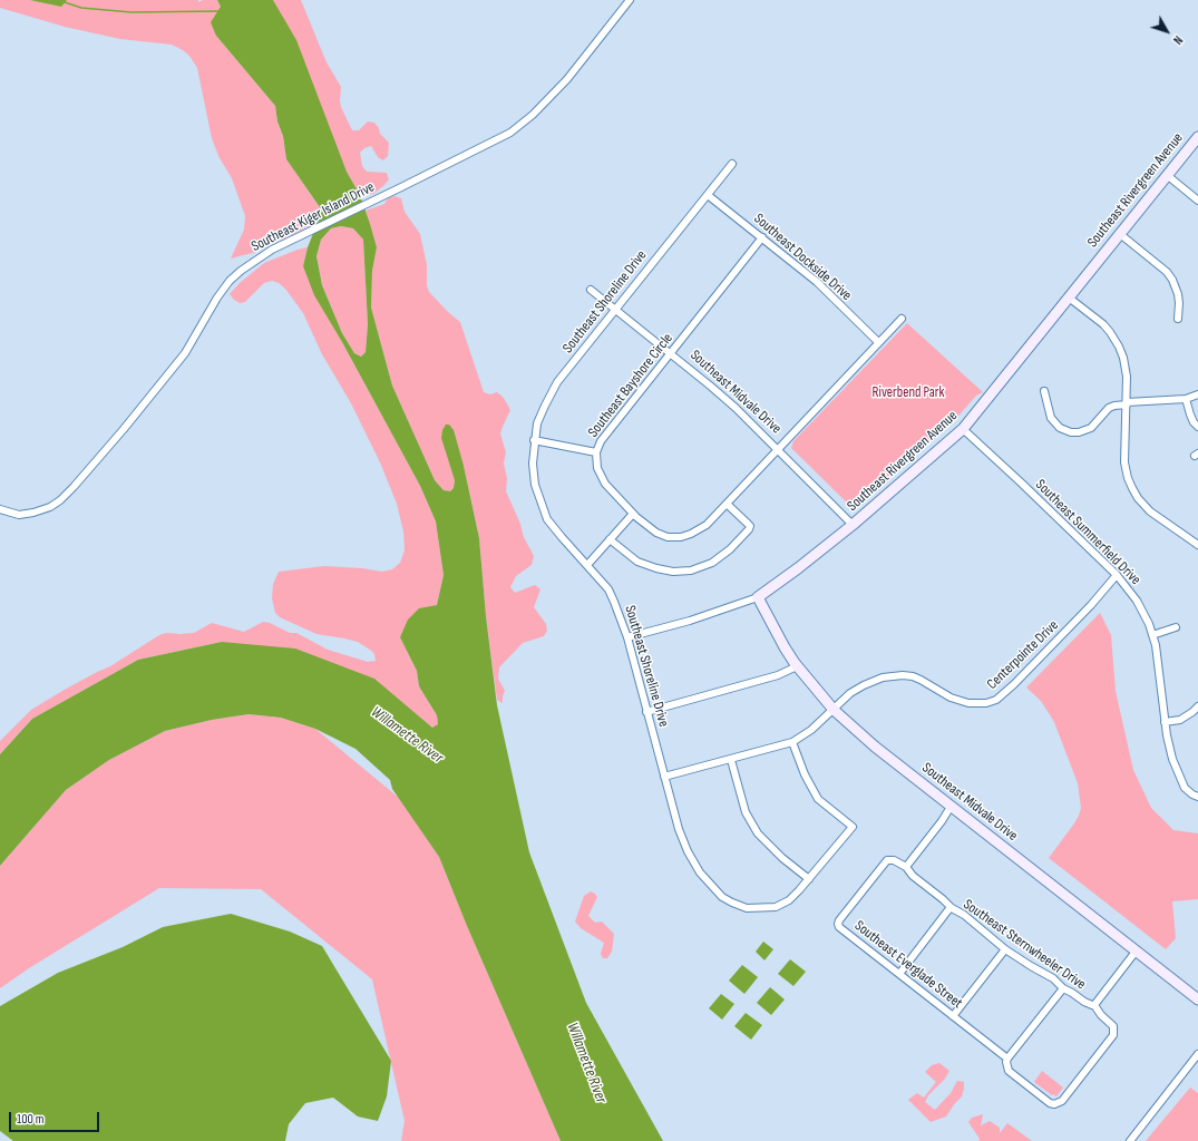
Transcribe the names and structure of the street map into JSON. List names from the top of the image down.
{
  "streets": {
    "street": [
      "Southeast Rivergreen Avenue",
      "Southeast Kiger Island Drive",
      "Southeast Dockside Drive",
      "Southeast Shoreline Drive",
      "Southeast Bayshore Circle",
      "Southeast Midvale Drive",
      "Southeast Summerfield Drive",
      "Centerpointe Drive",
      "Southeast Sternwheeler Drive",
      "Southeast Everglade Street"
    ]
  },
  "crossings": [
    ["Southeast Rivergreen Avenue", "Southeast Shoreline Drive"],
    ["Southeast Rivergreen Avenue", "Southeast Midvale Drive"],
    ["Southeast Rivergreen Avenue", "Southeast Summerfield Drive"],
    ["Southeast Dockside Drive", "Southeast Shoreline Drive"],
    ["Southeast Dockside Drive", "Southeast Bayshore Circle"],
    ["Southeast Shoreline Drive", "Southeast Midvale Drive"],
    ["Southeast Shoreline Drive", "Centerpointe Drive"],
    ["Southeast Bayshore Circle", "Southeast Midvale Drive"],
    ["Southeast Midvale Drive", "Centerpointe Drive"],
    ["Southeast Midvale Drive", "Southeast Sternwheeler Drive"],
    ["Southeast Summerfield Drive", "Centerpointe Drive"],
    ["Southeast Sternwheeler Drive", "Southeast Everglade Street"]
  ],
  "water": ["Willamette River"],
  "parks": ["Riverbend Park"],
  "scale_bar": "100 m",
  "north": "bottom right"
}
